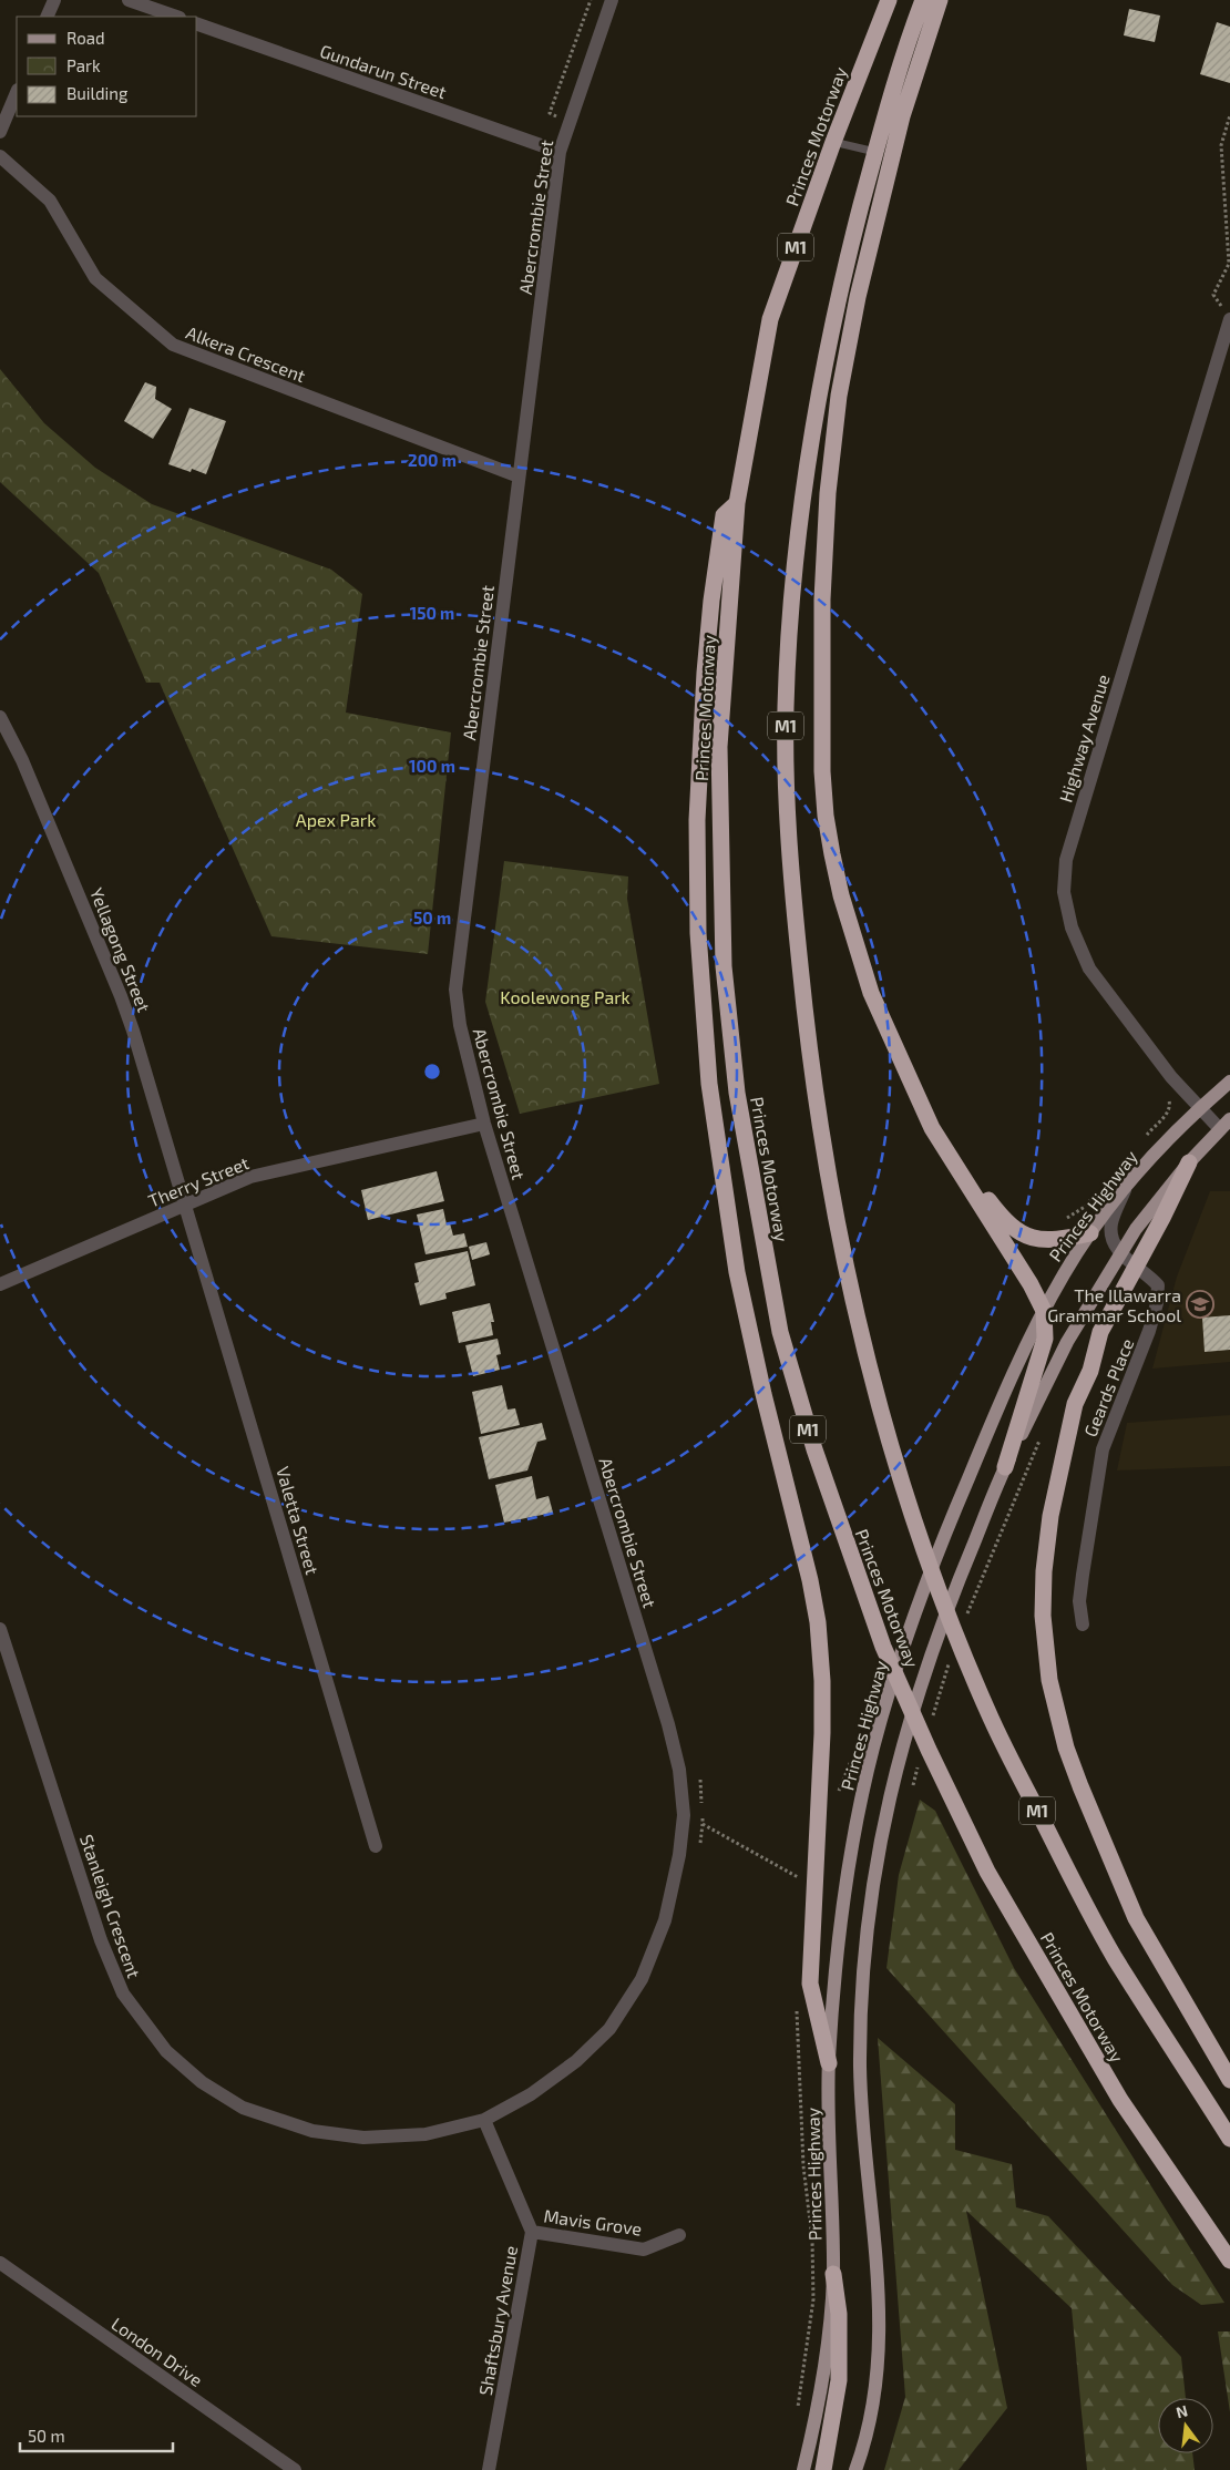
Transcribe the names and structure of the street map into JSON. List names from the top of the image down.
{
  "streets": {
    "highway": ["Princes Motorway", "M1"],
    "main road": ["Princes Highway"],
    "street": [
      "Gundarun Street",
      "Abercrombie Street",
      "Alkera Crescent",
      "Highway Avenue",
      "Yellagong Street",
      "Therry Street",
      "Geards Place",
      "Valetta Street",
      "Stanleigh Crescent",
      "Mavis Grove",
      "Shaftsbury Avenue",
      "London Drive"
    ]
  },
  "crossings": [
    ["Gundarun Street", "Abercrombie Street"],
    ["Abercrombie Street", "Alkera Crescent"],
    ["Abercrombie Street", "Therry Street"],
    ["Abercrombie Street", "Stanleigh Crescent"],
    ["Highway Avenue", "Princes Highway"],
    ["Yellagong Street", "Therry Street"],
    ["Yellagong Street", "Valetta Street"],
    ["Therry Street", "Valetta Street"],
    ["Princes Highway", "Geards Place"],
    ["Stanleigh Crescent", "Shaftsbury Avenue"],
    ["Mavis Grove", "Shaftsbury Avenue"]
  ],
  "parks": ["Apex Park", "Koolewong Park"],
  "places": {
    "school or university": ["The Illawarra Grammar School"]
  },
  "legend": ["Road", "Park", "Building"],
  "scale_bar": "50 m",
  "north": "top",
  "rings": [
    "200 m",
    "150 m",
    "100 m",
    "50 m"
  ]
}
